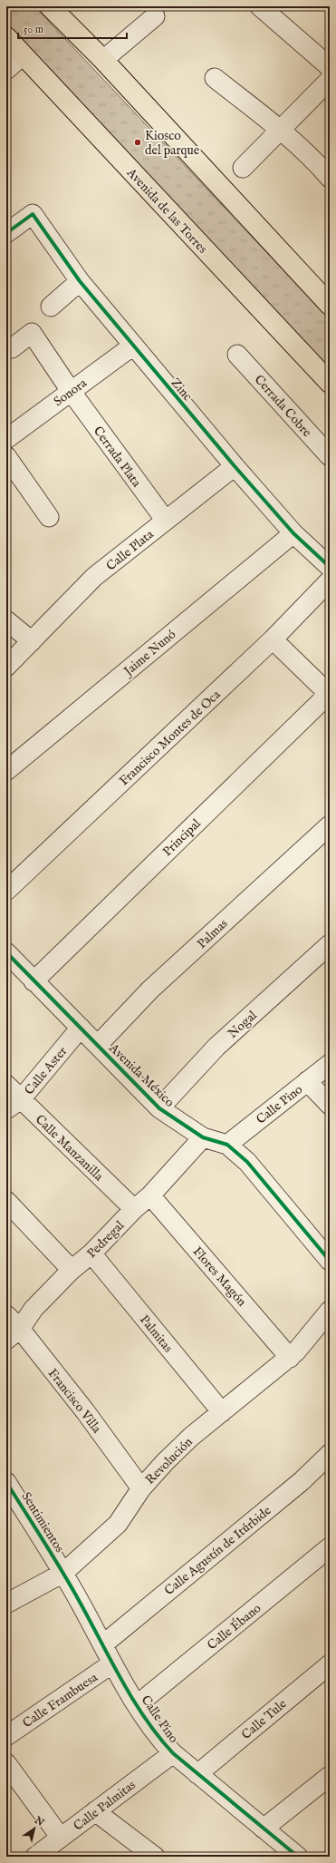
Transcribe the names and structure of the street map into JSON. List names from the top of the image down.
{
  "streets": {
    "main road": ["Avenida de las Torres"],
    "street": [
      "Zinc",
      "Sonora",
      "Cerrada Cobre",
      "Cerrada Plata",
      "Calle Plata",
      "Jaime Nunó",
      "Francisco Montes de Oca",
      "Principal",
      "Palmas",
      "Nogal",
      "Calle Aster",
      "Avenida México",
      "Calle Pino",
      "Calle Manzanilla",
      "Pedregal",
      "Flores Magón",
      "Palmitas",
      "Francisco Villa",
      "Revolución",
      "Sentimientos",
      "Calle Agustín de Itúrbide",
      "Calle Ébano",
      "Calle Frambuesa",
      "Calle Tule",
      "Calle Palmitas"
    ]
  },
  "crossings": [
    ["Zinc", "Sonora"],
    ["Zinc", "Calle Plata"],
    ["Zinc", "Jaime Nunó"],
    ["Sonora", "Cerrada Plata"],
    ["Cerrada Plata", "Calle Plata"],
    ["Principal", "Avenida México"],
    ["Palmas", "Avenida México"],
    ["Nogal", "Avenida México"],
    ["Calle Aster", "Avenida México"],
    ["Calle Aster", "Calle Manzanilla"],
    ["Avenida México", "Calle Pino"],
    ["Avenida México", "Pedregal"],
    ["Calle Pino", "Revolución"],
    ["Calle Pino", "Sentimientos"],
    ["Calle Pino", "Calle Agustín de Itúrbide"],
    ["Calle Pino", "Calle Ébano"],
    ["Calle Pino", "Calle Frambuesa"],
    ["Calle Pino", "Calle Tule"],
    ["Calle Pino", "Calle Palmitas"],
    ["Calle Manzanilla", "Pedregal"],
    ["Pedregal", "Flores Magón"],
    ["Pedregal", "Palmitas"],
    ["Pedregal", "Francisco Villa"],
    ["Flores Magón", "Revolución"],
    ["Palmitas", "Revolución"],
    ["Francisco Villa", "Revolución"],
    ["Revolución", "Sentimientos"]
  ],
  "places": ["Kiosco del parque"],
  "scale_bar": "50 m",
  "north": "top right"
}
